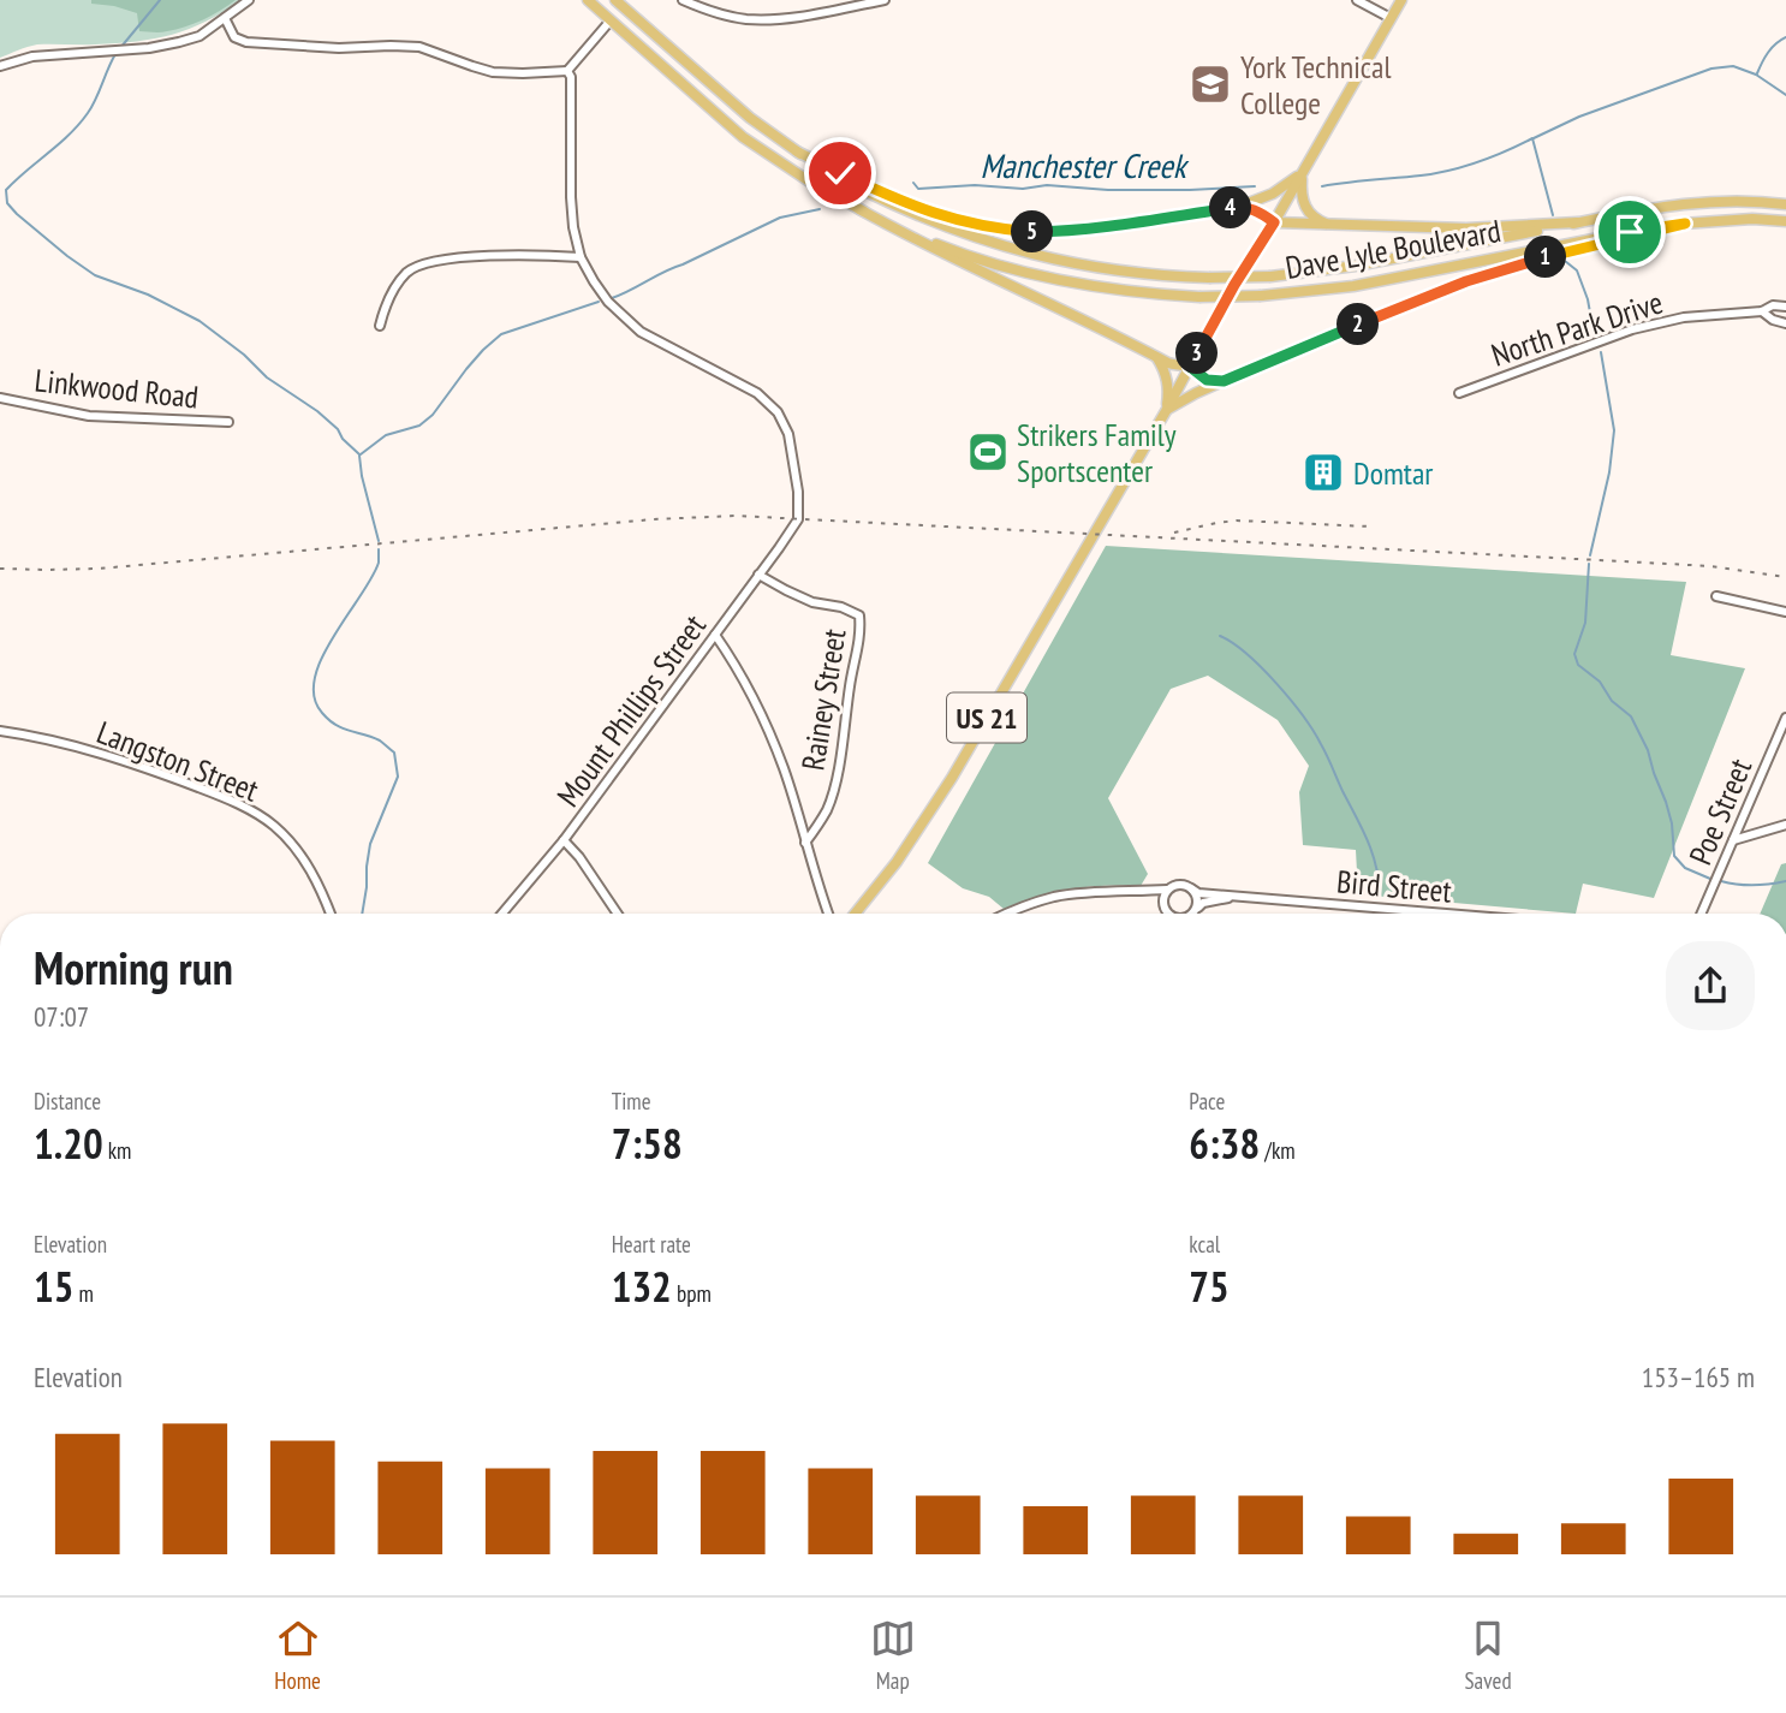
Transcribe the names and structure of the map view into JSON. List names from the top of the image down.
{
  "streets": {
    "main road": ["Dave Lyle Boulevard", "US 21"],
    "street": [
      "North Park Drive",
      "Linkwood Road",
      "Rainey Street",
      "Mount Phillips Street",
      "Langston Street",
      "Poe Street",
      "Bird Street"
    ]
  },
  "crossings": [
    ["Rainey Street", "Mount Phillips Street"]
  ],
  "water": ["Manchester Creek"],
  "places": {
    "school or university": ["York Technical College"],
    "sports": ["Strikers Family Sportscenter"],
    "building": ["Domtar"]
  },
  "page": {
    "pins": [
      "4",
      "5",
      "1",
      "2",
      "3"
    ],
    "heading": ["Morning run", "07:07"],
    "stats": [
      ["Distance", "1.20 km"],
      ["Time", "7:58"],
      ["Pace", "6:38 /km"],
      ["Elevation", "15 m"],
      ["Heart rate", "132 bpm"],
      ["kcal", "75"]
    ],
    "chart": ["Elevation", "153–165 m"],
    "tabs": ["Home", "Map", "Saved"]
  }
}
